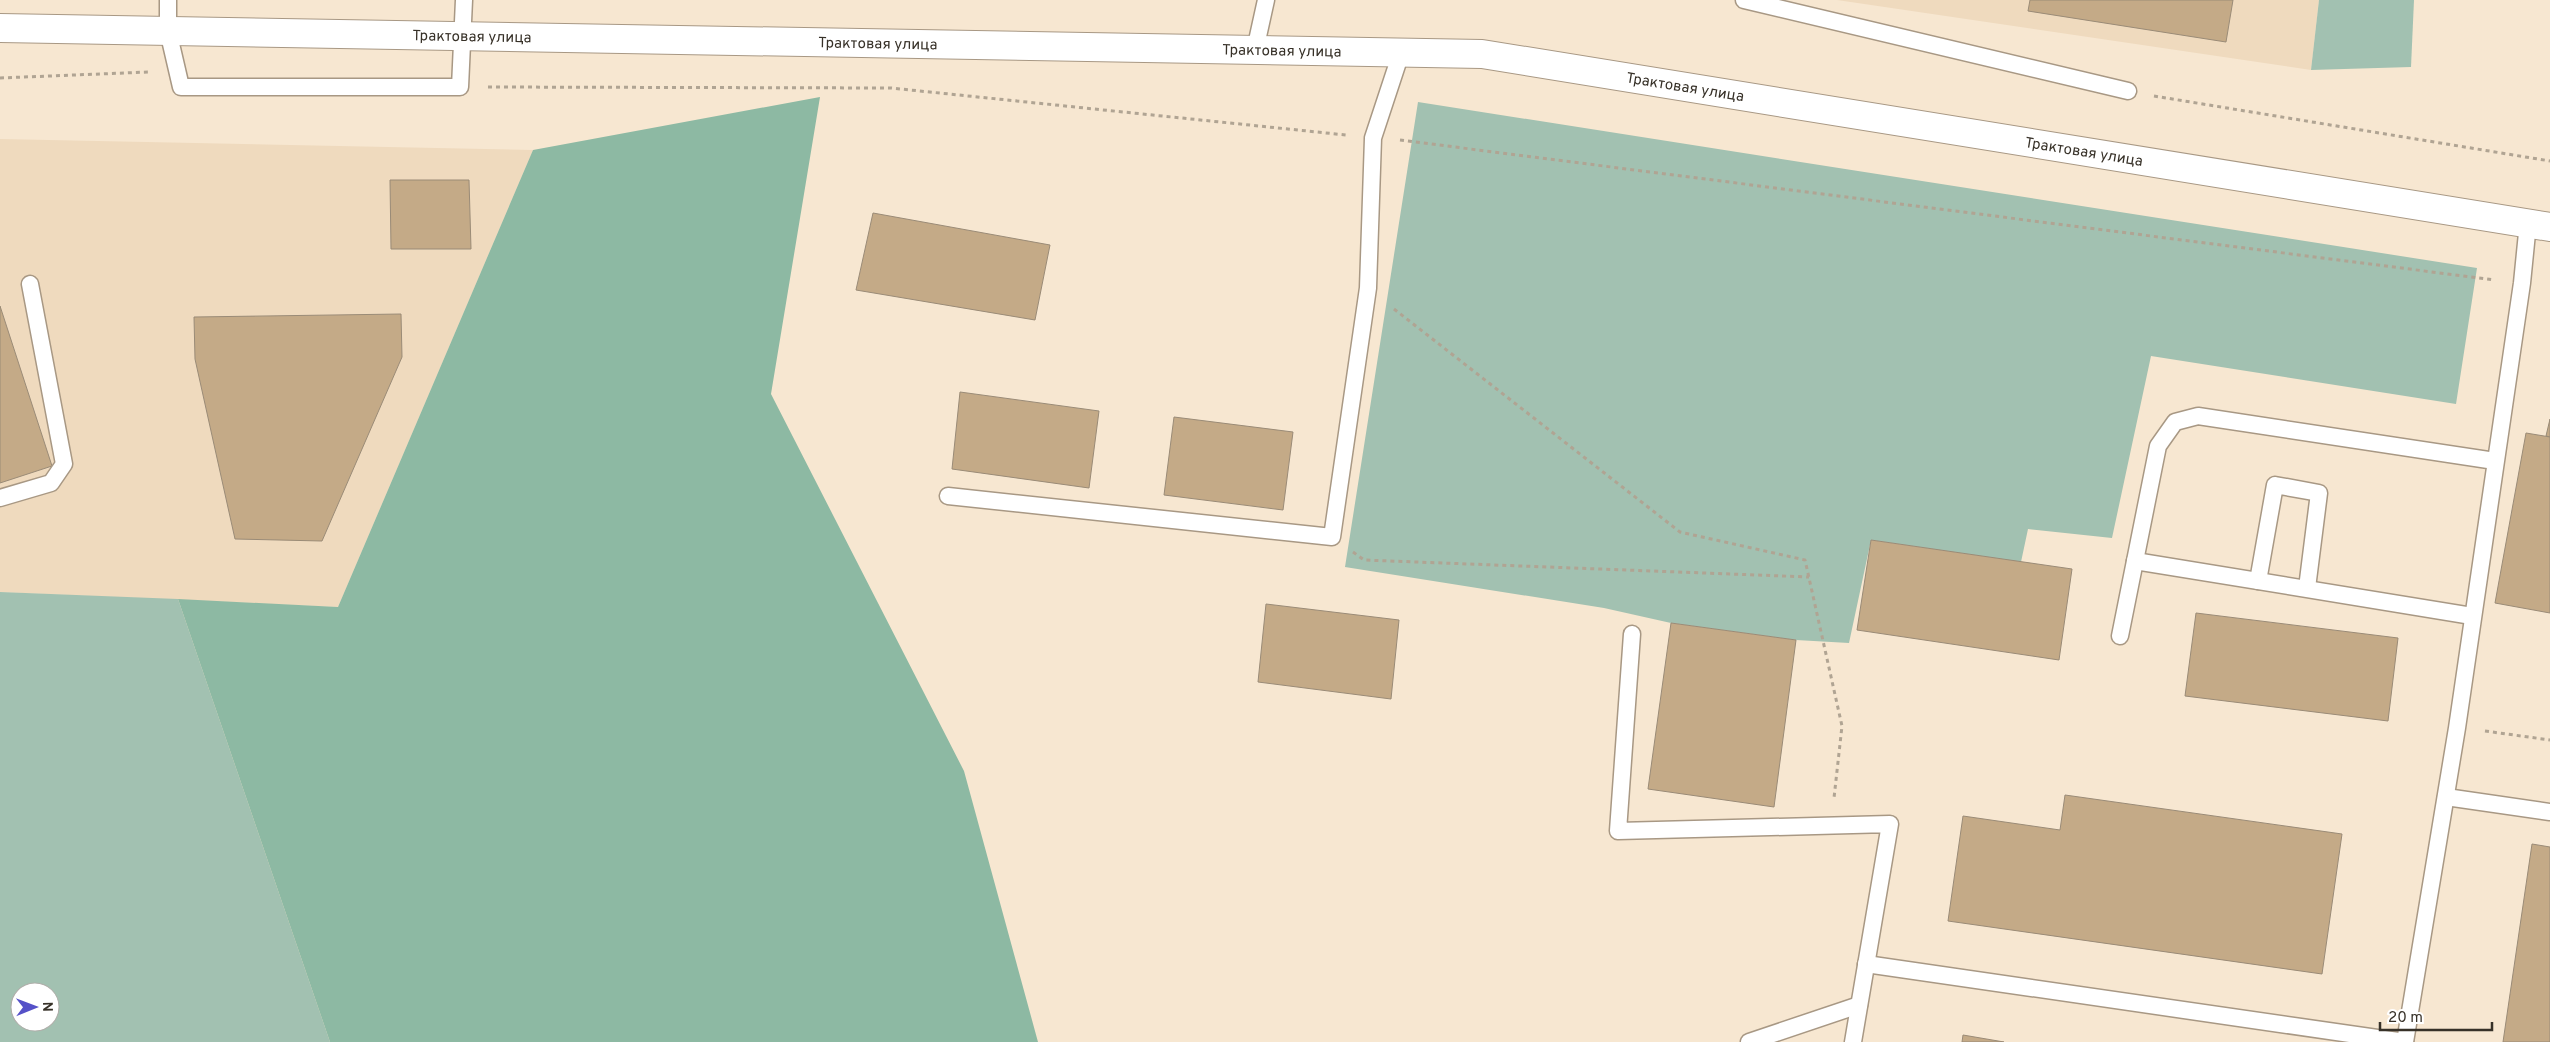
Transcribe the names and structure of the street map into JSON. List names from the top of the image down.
{
  "streets": {
    "street": ["Трактовая улица"]
  },
  "scale_bar": "20 m",
  "north": "right"
}
